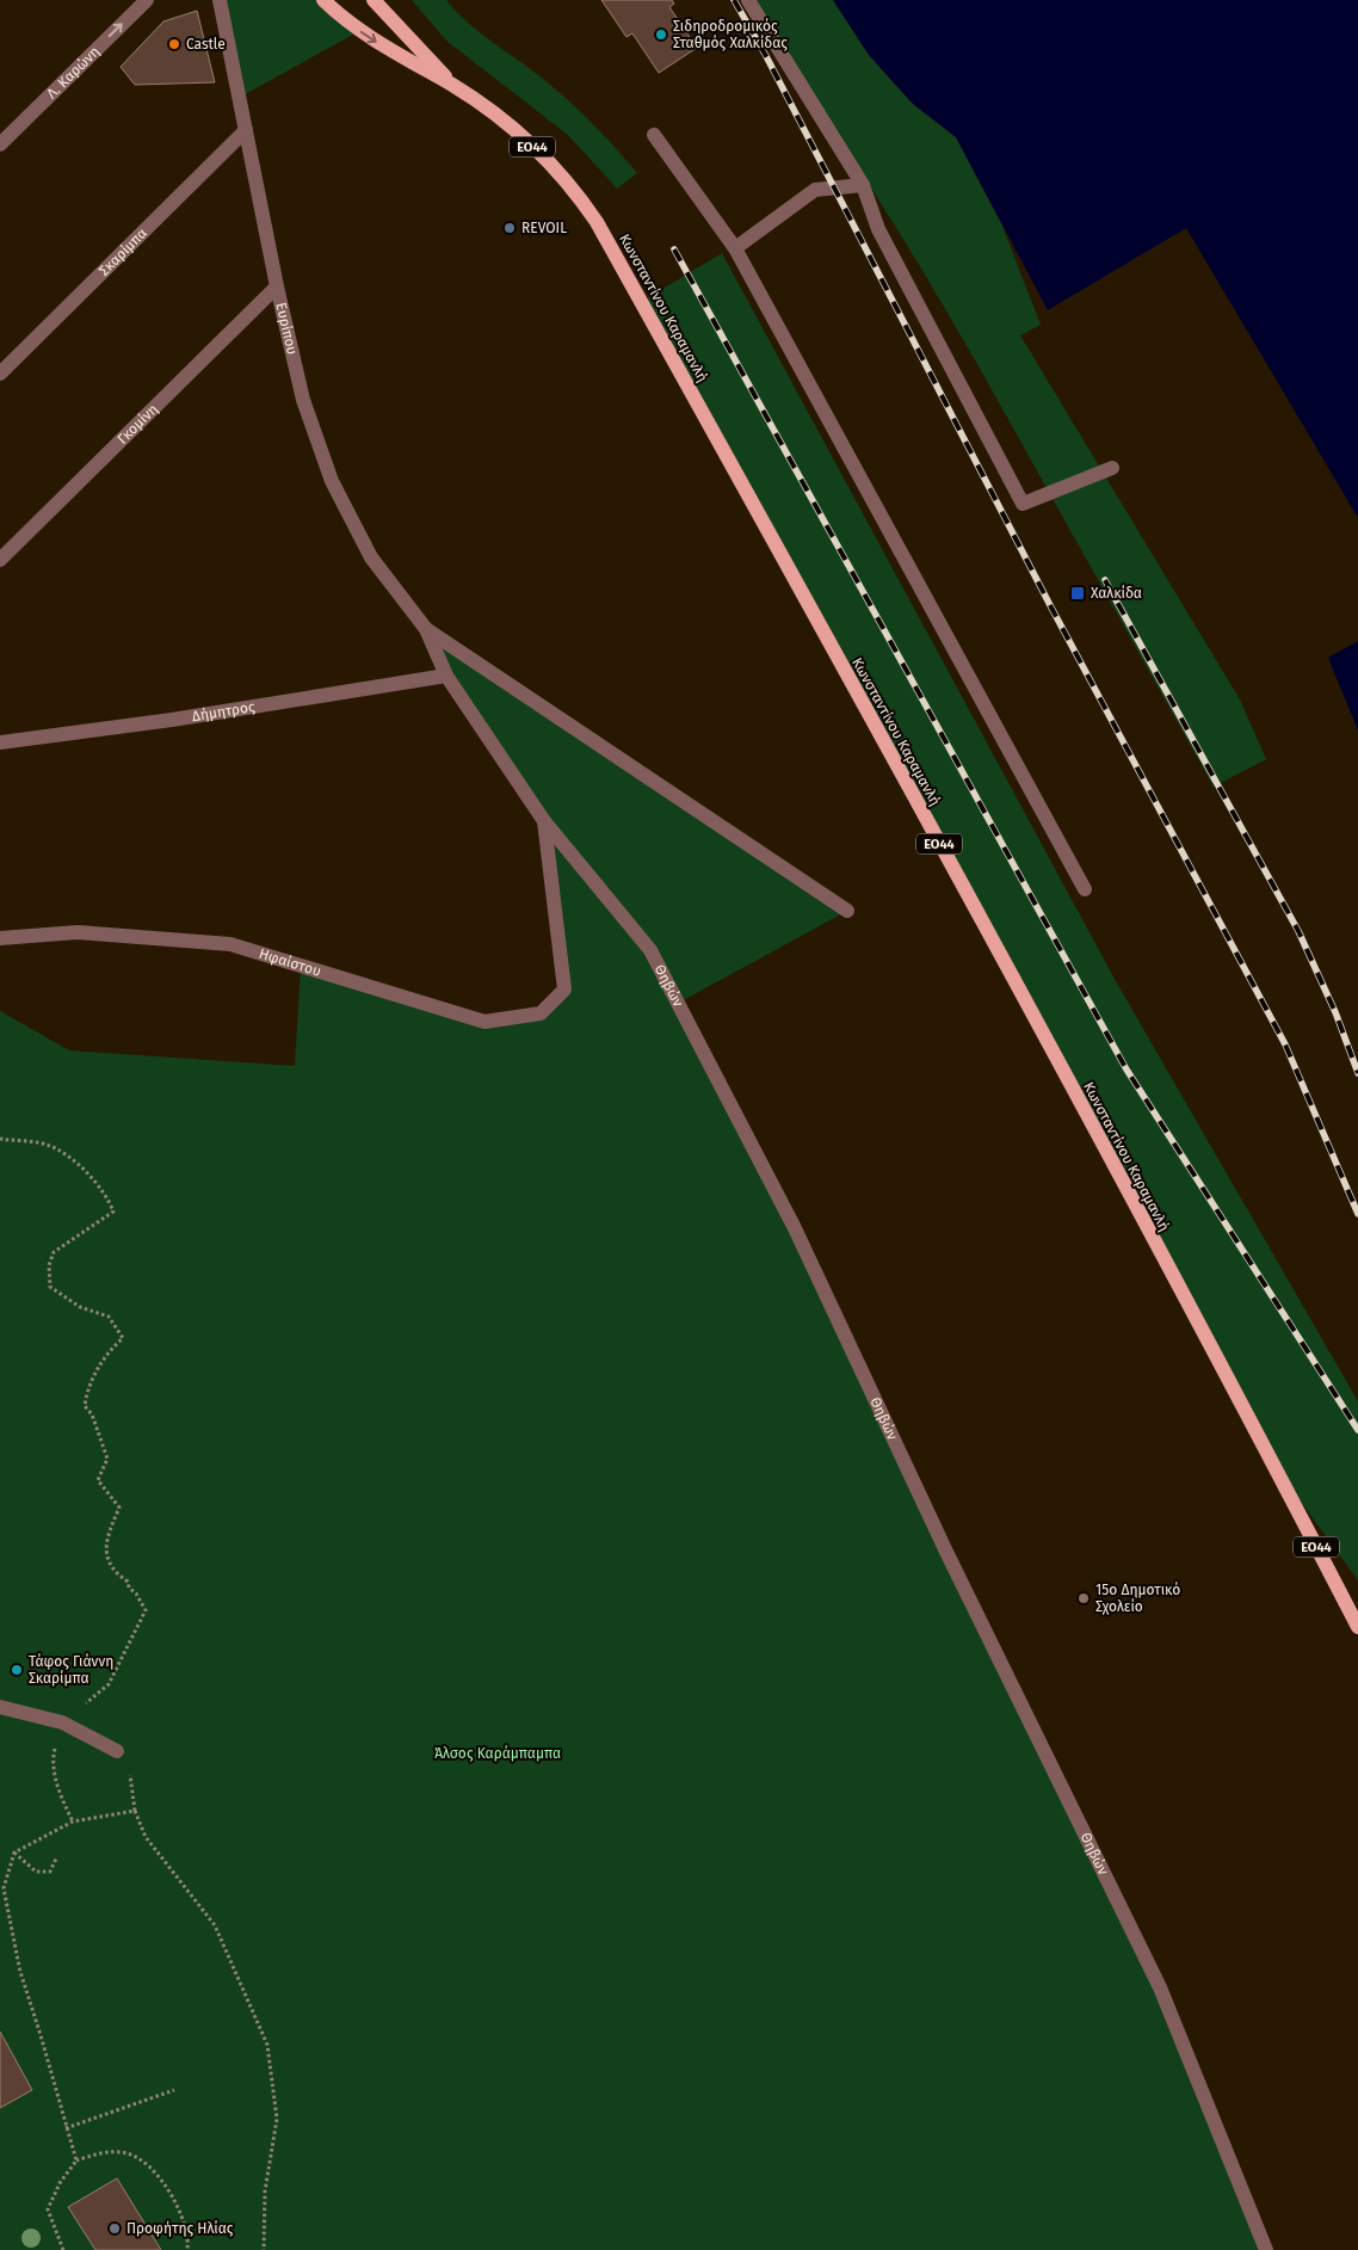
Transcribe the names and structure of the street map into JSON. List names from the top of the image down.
{
  "streets": {
    "main road": ["ΕΟ44", "Κωνσταντίνου Καραμανλή"],
    "street": [
      "Λ. Καρώνη",
      "Σκαρίμπα",
      "Ευρίπου",
      "Γκομίνη",
      "Δήμητρος",
      "Ηφαίστου",
      "Θηβών"
    ]
  },
  "crossings": [
    ["Σκαρίμπα", "Ευρίπου"],
    ["Ευρίπου", "Γκομίνη"],
    ["Ευρίπου", "Θηβών"],
    ["Δήμητρος", "Θηβών"],
    ["Ηφαίστου", "Θηβών"]
  ],
  "one_way": ["Λ. Καρώνη"],
  "parks": ["Άλσος Καράμπαμπα"],
  "places": {
    "other": [
      "Σιδηροδρομικός Σταθμός Χαλκίδας",
      "Castle",
      "REVOIL",
      "15o Δημοτικό Σχολείο",
      "Τάφος Γιάννη Σκαρίμπα",
      "Προφήτης Ηλίας"
    ],
    "transit": ["Χαλκίδα"]
  }
}
